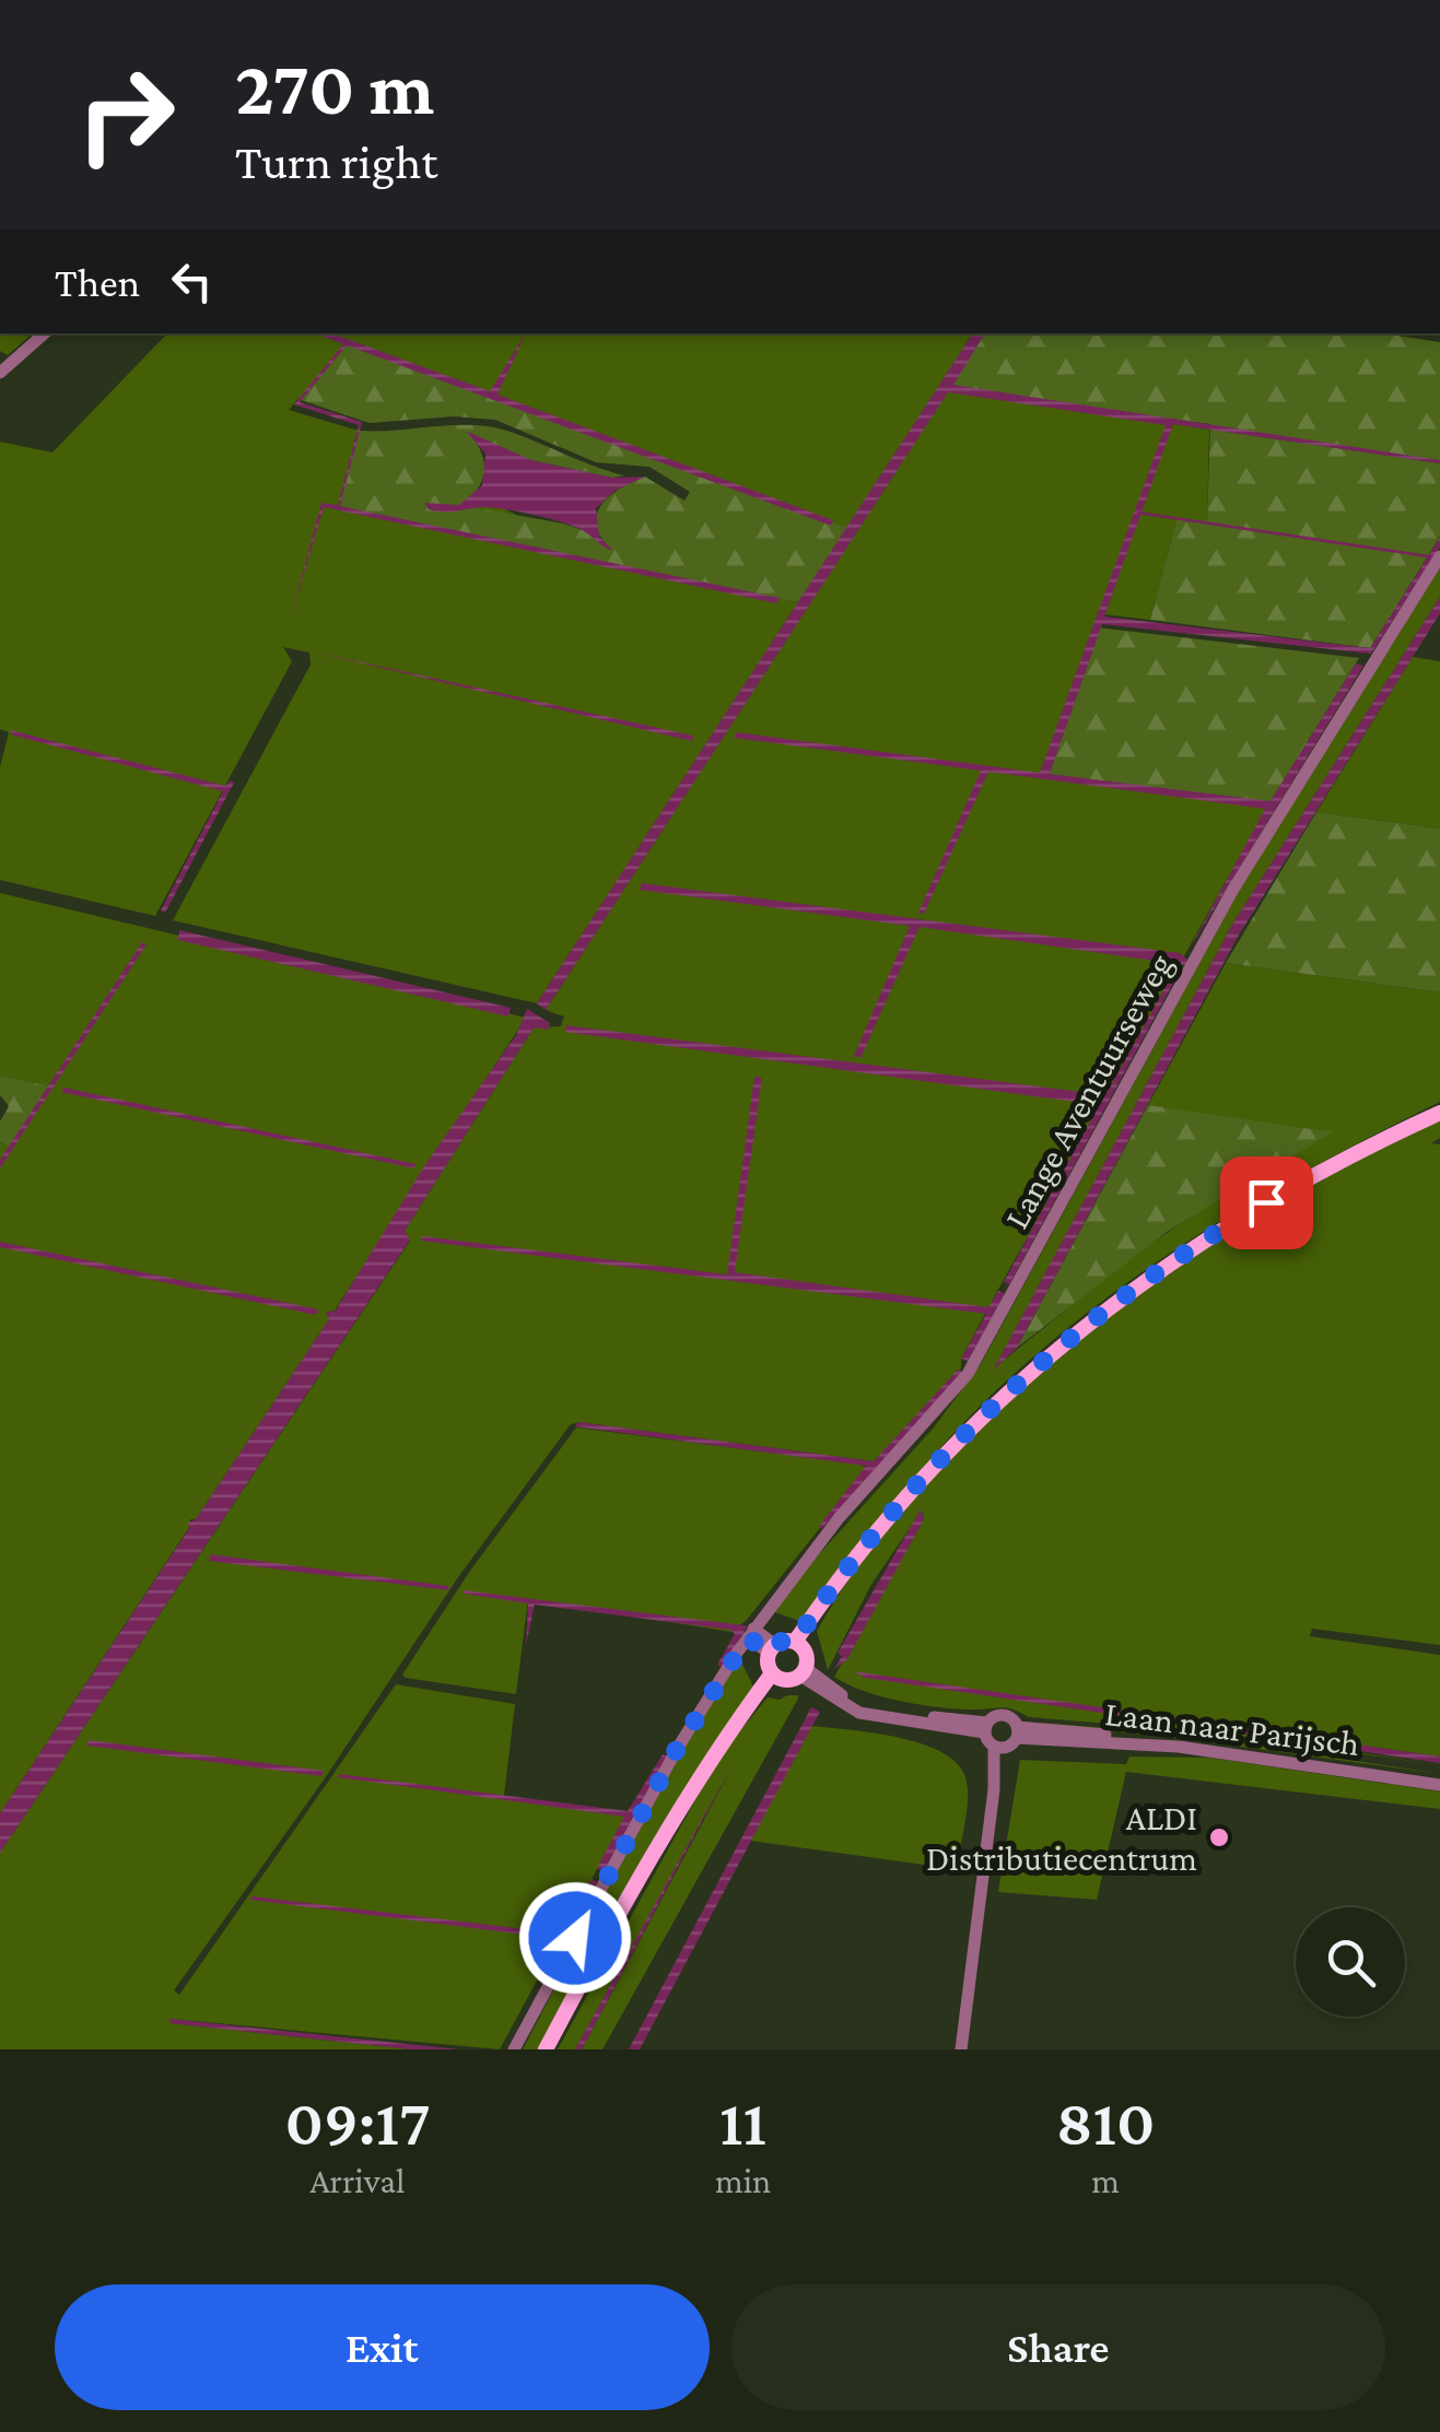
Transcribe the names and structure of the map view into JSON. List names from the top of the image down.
{
  "streets": {
    "street": ["Lange Aventuurseweg", "Laan naar Parijsch"]
  },
  "places": ["ALDI Distributiecentrum"],
  "page": {
    "turn": ["270 m", "Turn right"],
    "then": "Then",
    "eta": [
      "09:17",
      "Arrival",
      "11",
      "min",
      "810",
      "m"
    ],
    "buttons": ["Exit", "Share"]
  }
}
